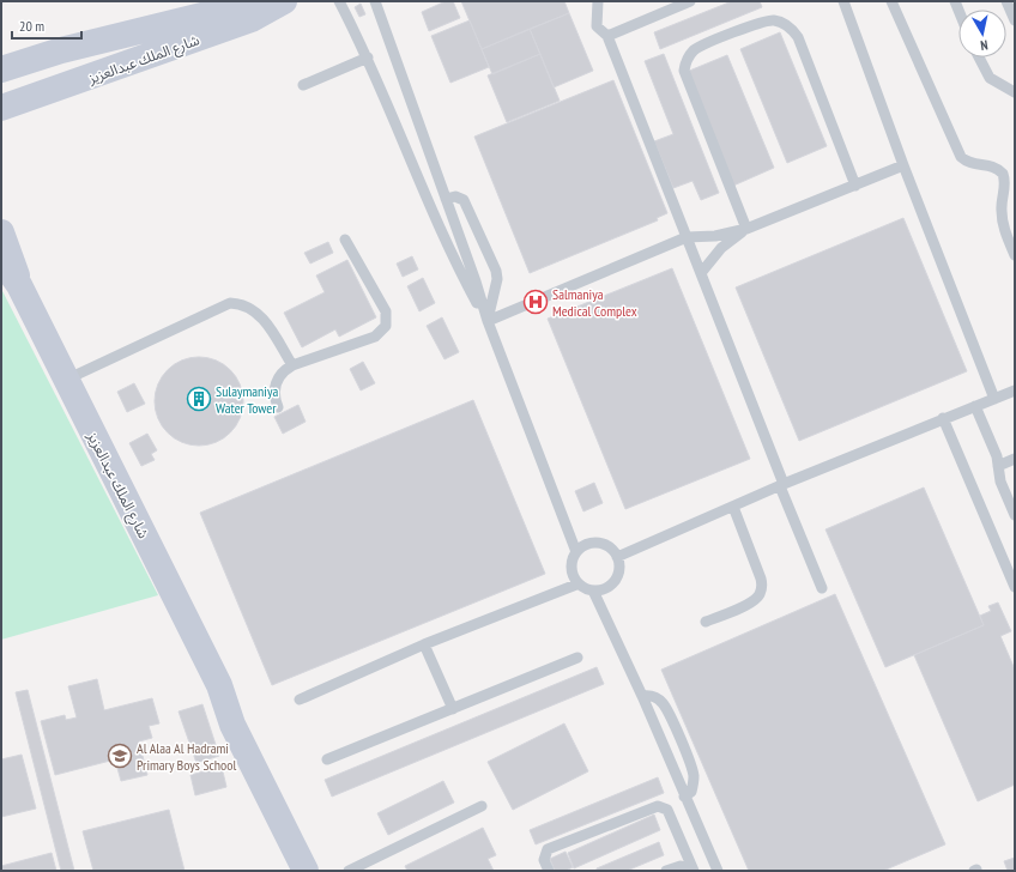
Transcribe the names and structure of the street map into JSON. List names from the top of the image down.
{
  "streets": {
    "street": ["شارع الملك عبدالعزيز"]
  },
  "places": {
    "hospital": ["Salmaniya Medical Complex"],
    "building": ["Sulaymaniya Water Tower"],
    "school or university": ["Al Alaa Al Hadrami Primary Boys School"]
  },
  "scale_bar": "20 m",
  "north": "bottom"
}
